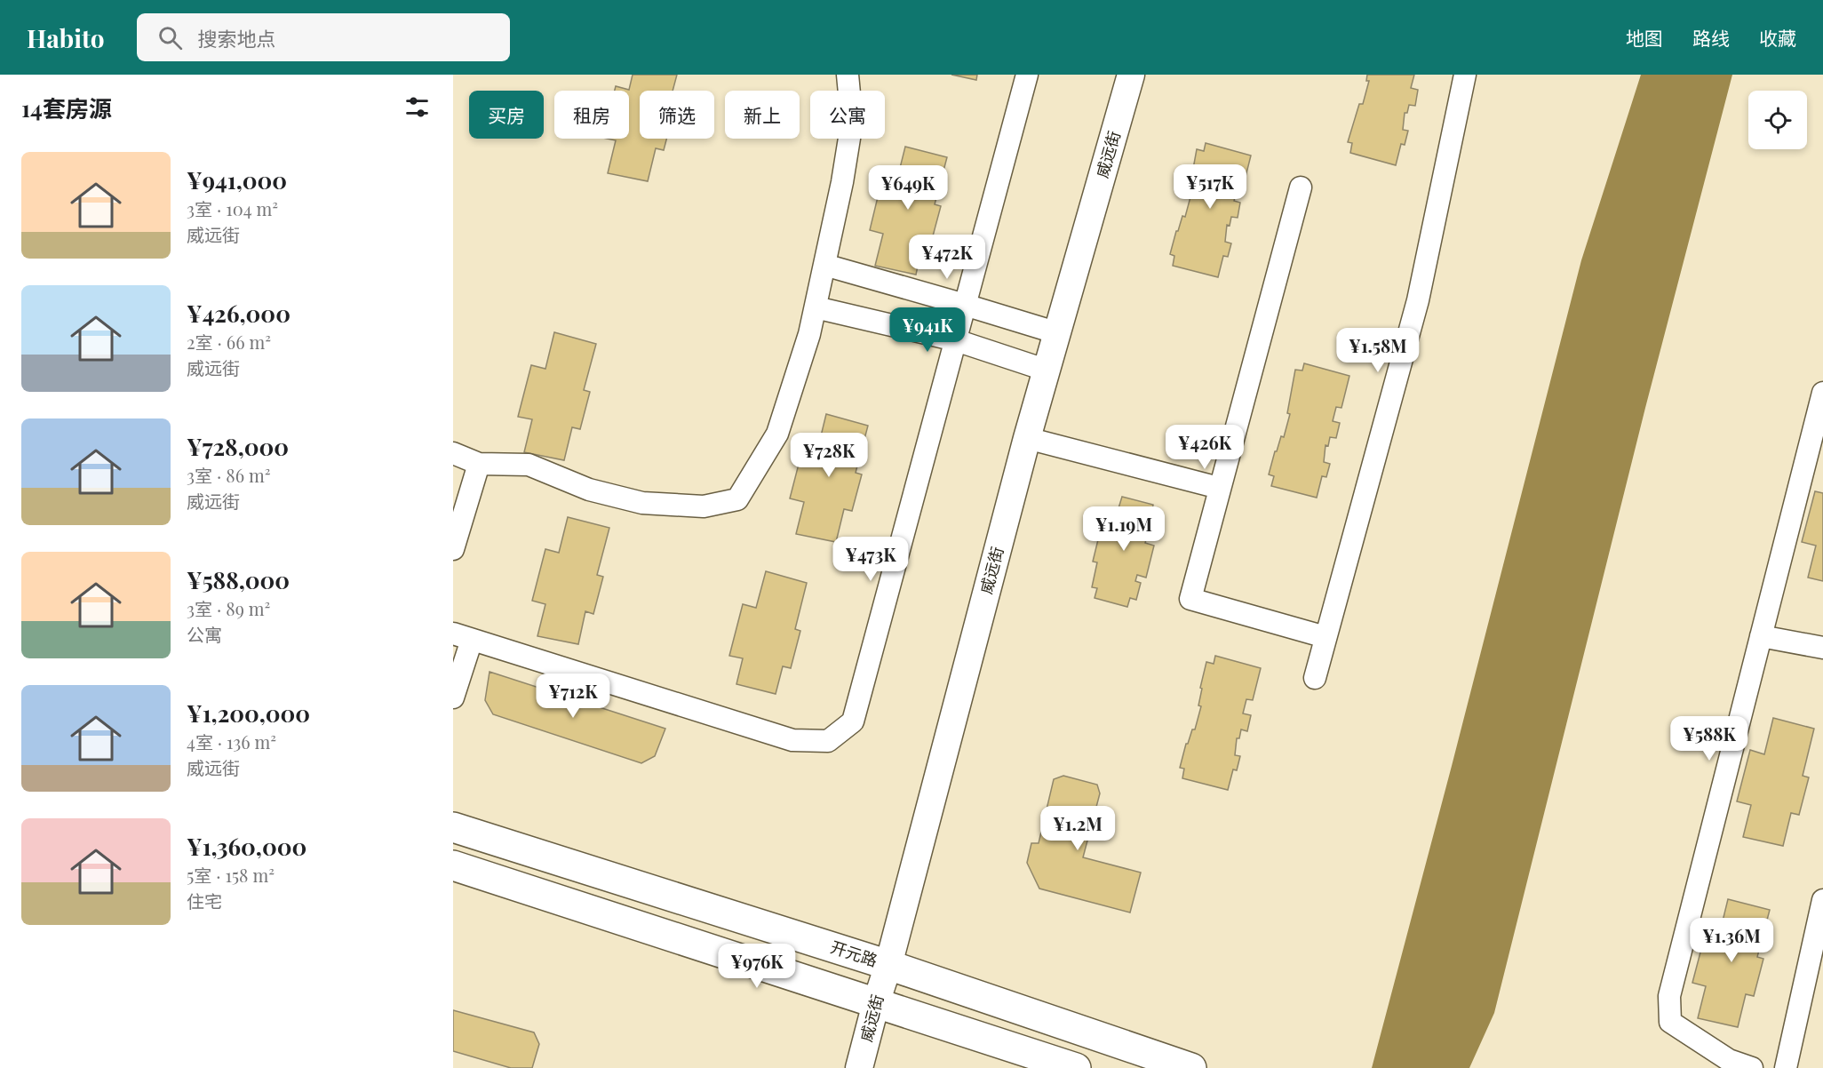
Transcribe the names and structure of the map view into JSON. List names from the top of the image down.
{
  "streets": {
    "main road": ["开元路"],
    "street": ["威远街"]
  },
  "crossings": [
    ["威远街", "开元路"]
  ],
  "page": {
    "header": "Habito",
    "search": "搜索地点",
    "nav": ["地图", "路线", "收藏"],
    "heading": "14套房源",
    "chip": [
      "买房",
      "租房",
      "筛选",
      "新上",
      "公寓"
    ],
    "list": [
      {
        "name": "¥941,000",
        "note": "3室 · 104 m² · 威远街"
      },
      {
        "name": "¥426,000",
        "note": "2室 · 66 m² · 威远街"
      },
      {
        "name": "¥728,000",
        "note": "3室 · 86 m² · 威远街"
      },
      {
        "name": "¥588,000",
        "note": "3室 · 89 m² · 公寓"
      },
      {
        "name": "¥1,200,000",
        "note": "4室 · 136 m² · 威远街"
      },
      {
        "name": "¥1,360,000",
        "note": "5室 · 158 m² · 住宅"
      }
    ],
    "price": [
      "¥517K",
      "¥649K",
      "¥472K",
      "¥941K",
      "¥1.58M",
      "¥426K",
      "¥728K",
      "¥1.19M",
      "¥473K",
      "¥712K",
      "¥588K",
      "¥1.2M",
      "¥1.36M",
      "¥976K"
    ]
  }
}
